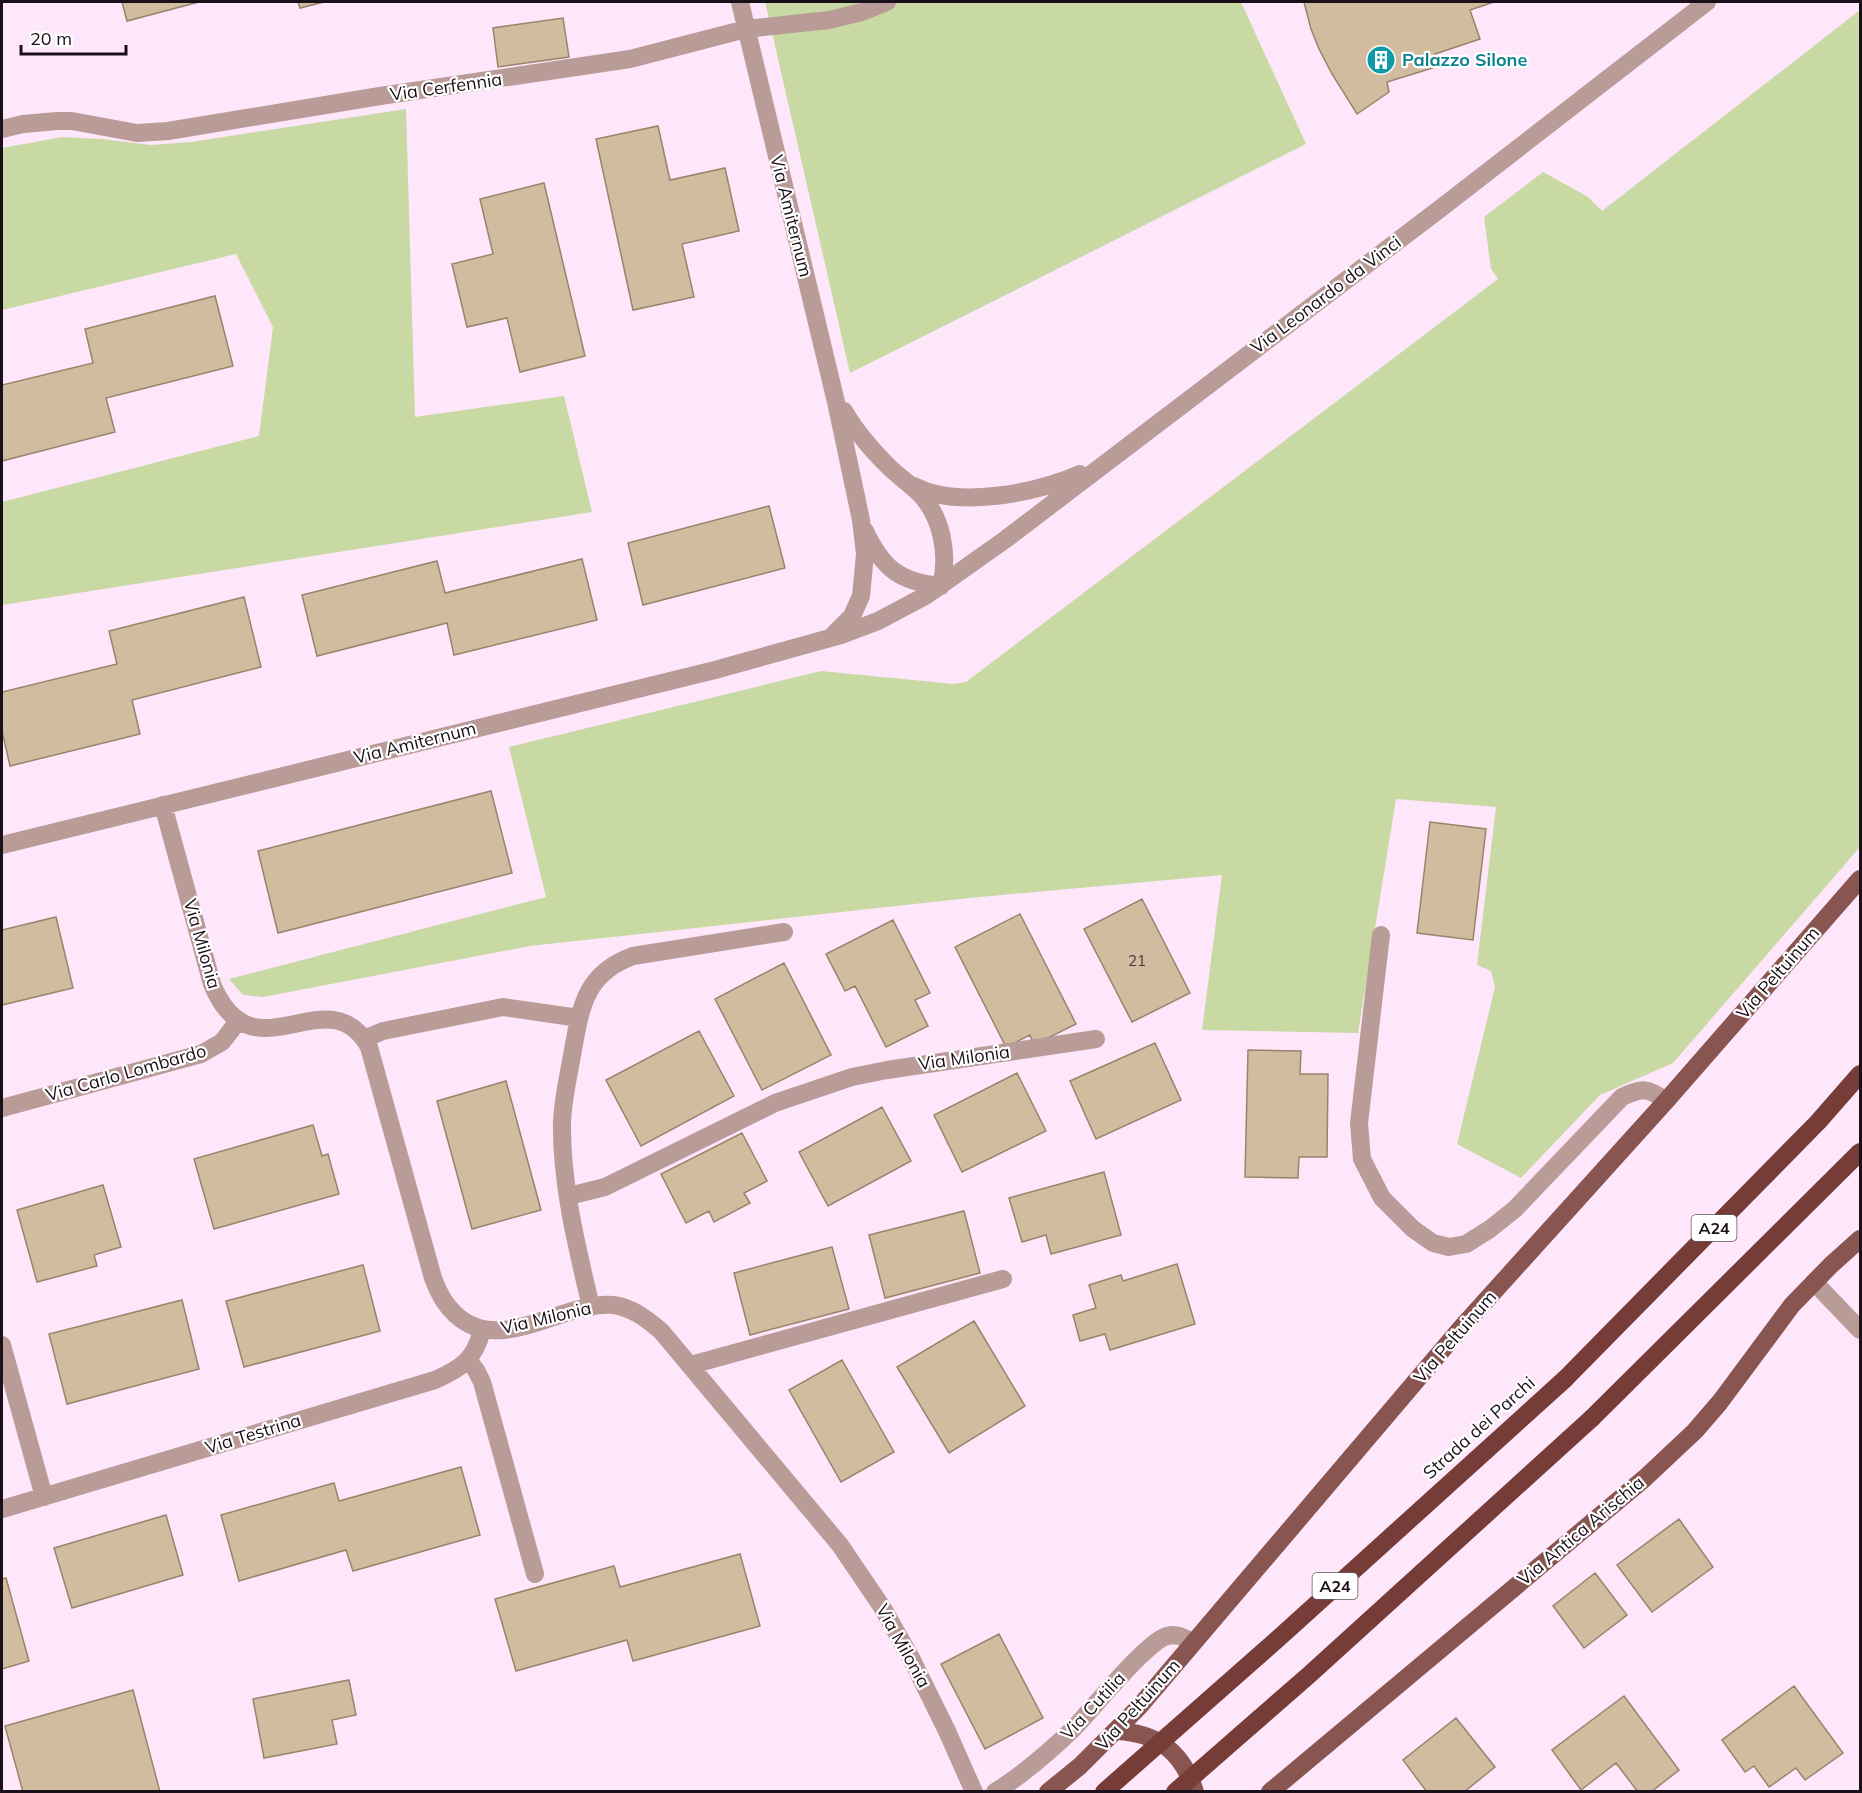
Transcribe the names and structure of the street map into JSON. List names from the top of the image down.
{
  "streets": {
    "highway": ["A24", "Strada dei Parchi"],
    "main road": ["Via Peltuinum", "Via Antica Arischia"],
    "street": [
      "Via Cerfennia",
      "Via Amiternum",
      "Via Leonardo da Vinci",
      "Via Milonia",
      "Via Carlo Lombardo",
      "Via Testrina",
      "Via Cutilia"
    ]
  },
  "crossings": [
    ["Via Cerfennia", "Via Amiternum"],
    ["Via Amiternum", "Via Leonardo da Vinci"],
    ["Via Amiternum", "Via Milonia"],
    ["Via Milonia", "Via Carlo Lombardo"],
    ["Via Peltuinum", "Via Cutilia"]
  ],
  "places": {
    "building": ["Palazzo Silone"]
  },
  "house_numbers": ["21"],
  "scale_bar": "20 m"
}
